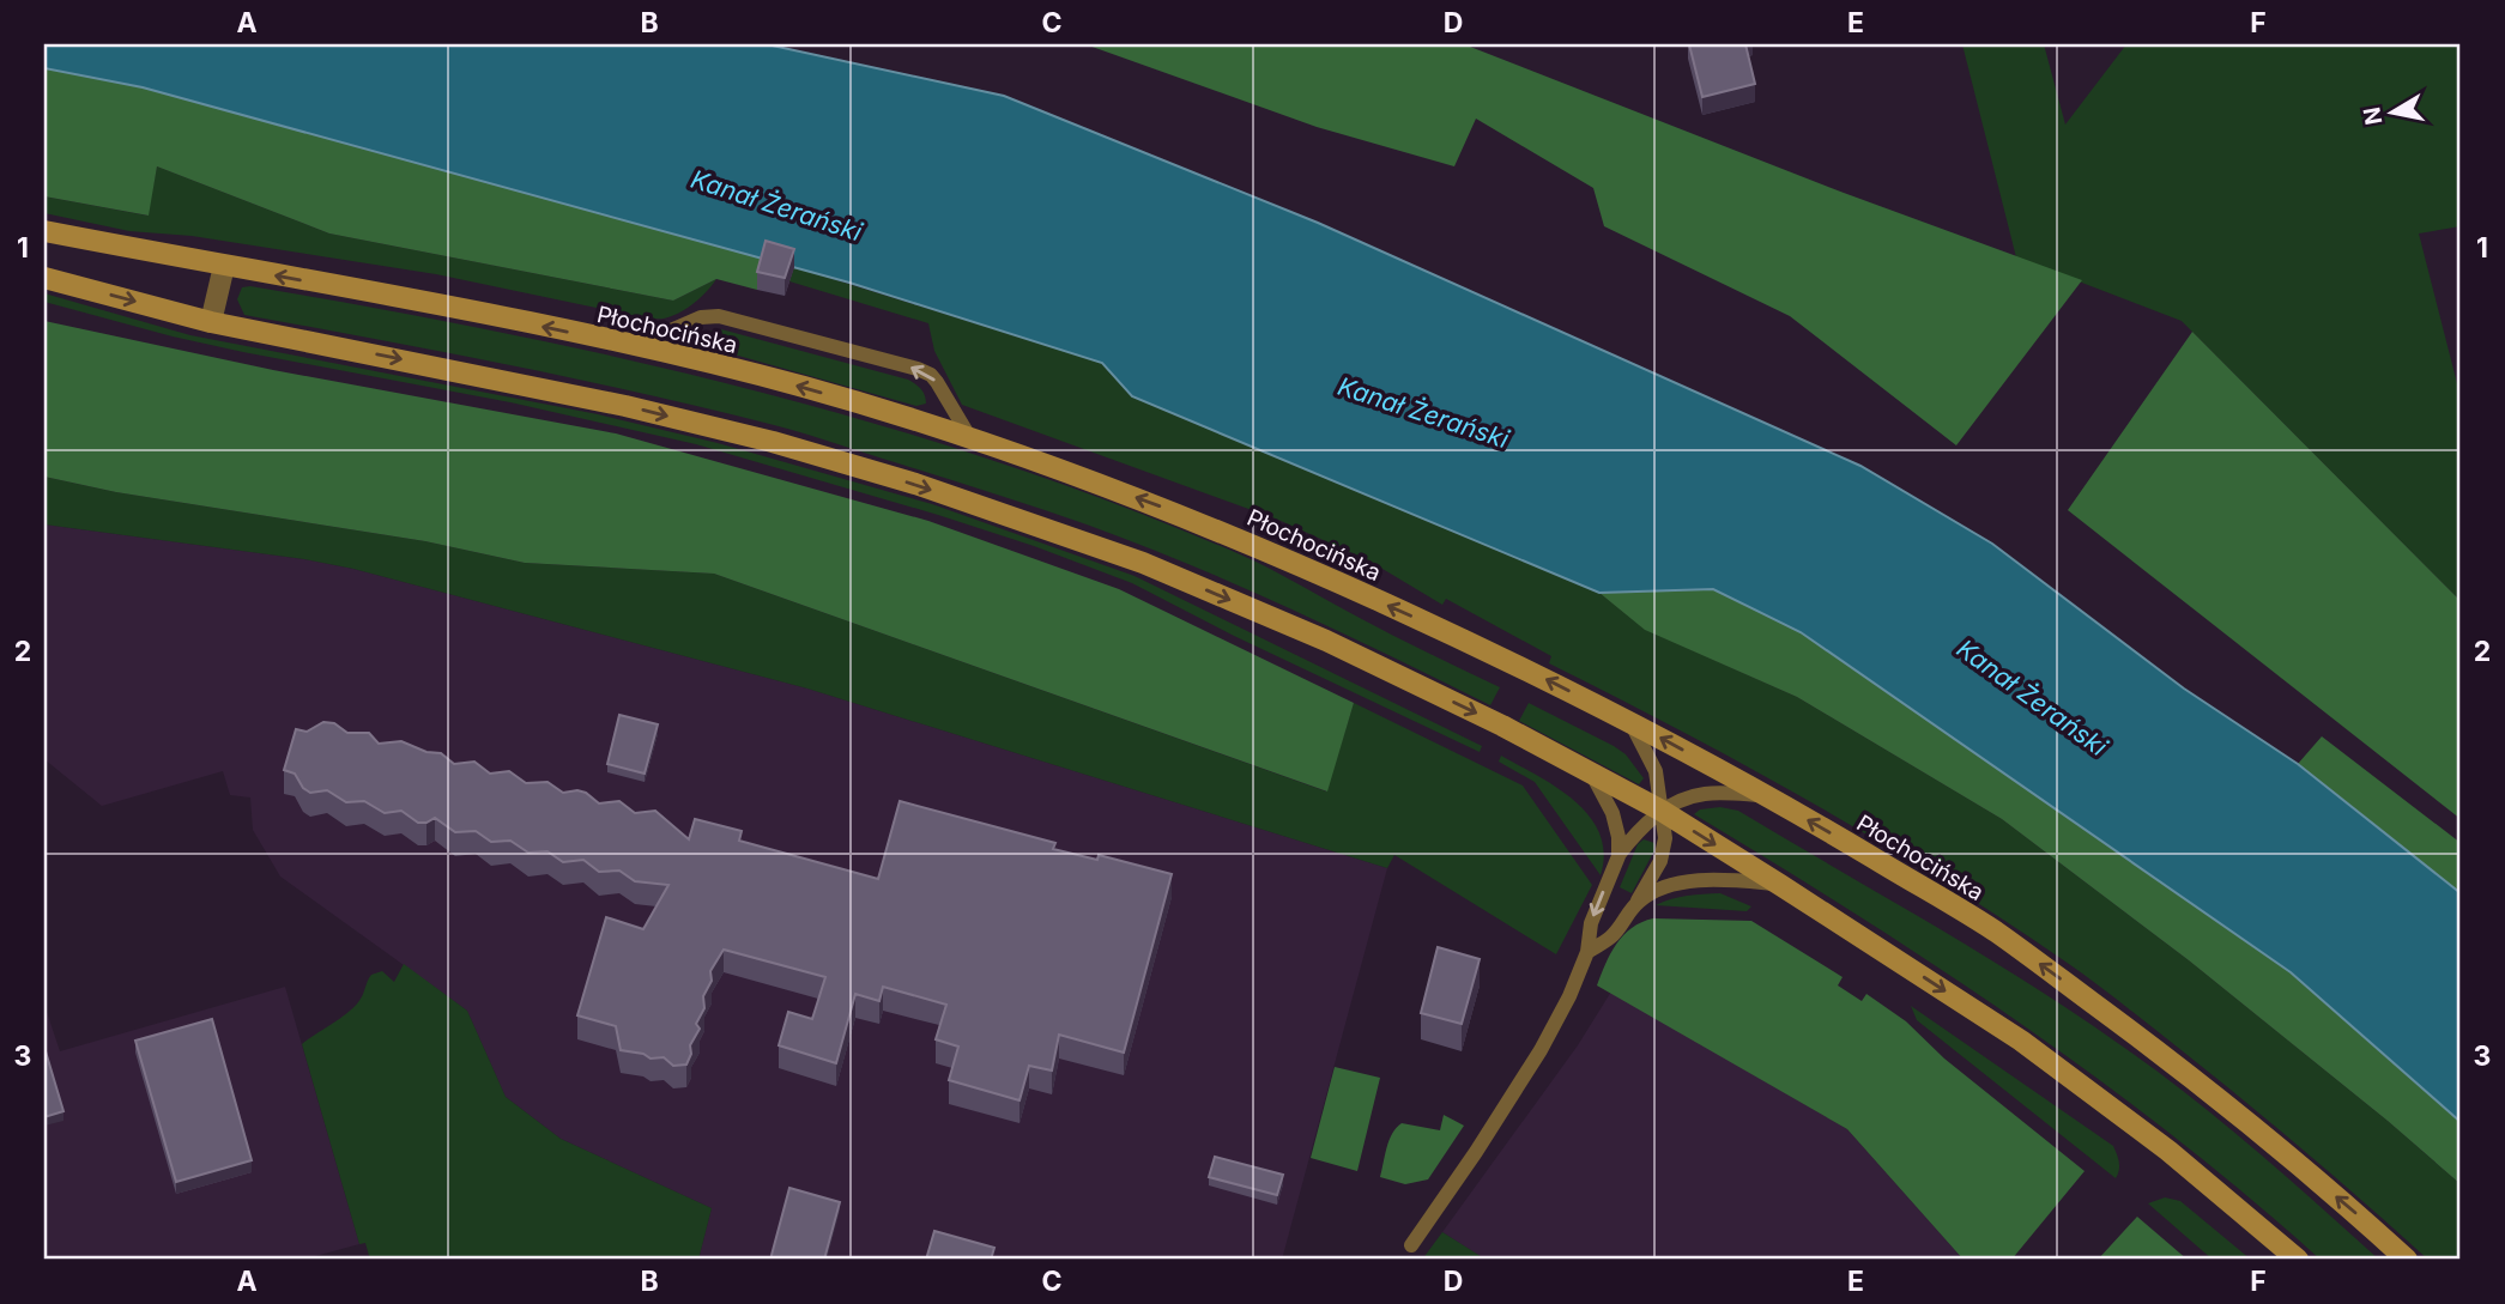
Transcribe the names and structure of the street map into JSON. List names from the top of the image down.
{
  "streets": {
    "main road": ["Płochocińska"]
  },
  "water": ["Kanał Żerański"],
  "north": "left",
  "grid": {
    "columns": [
      "A",
      "B",
      "C",
      "D",
      "E",
      "F"
    ],
    "rows": ["1", "2", "3"]
  }
}
